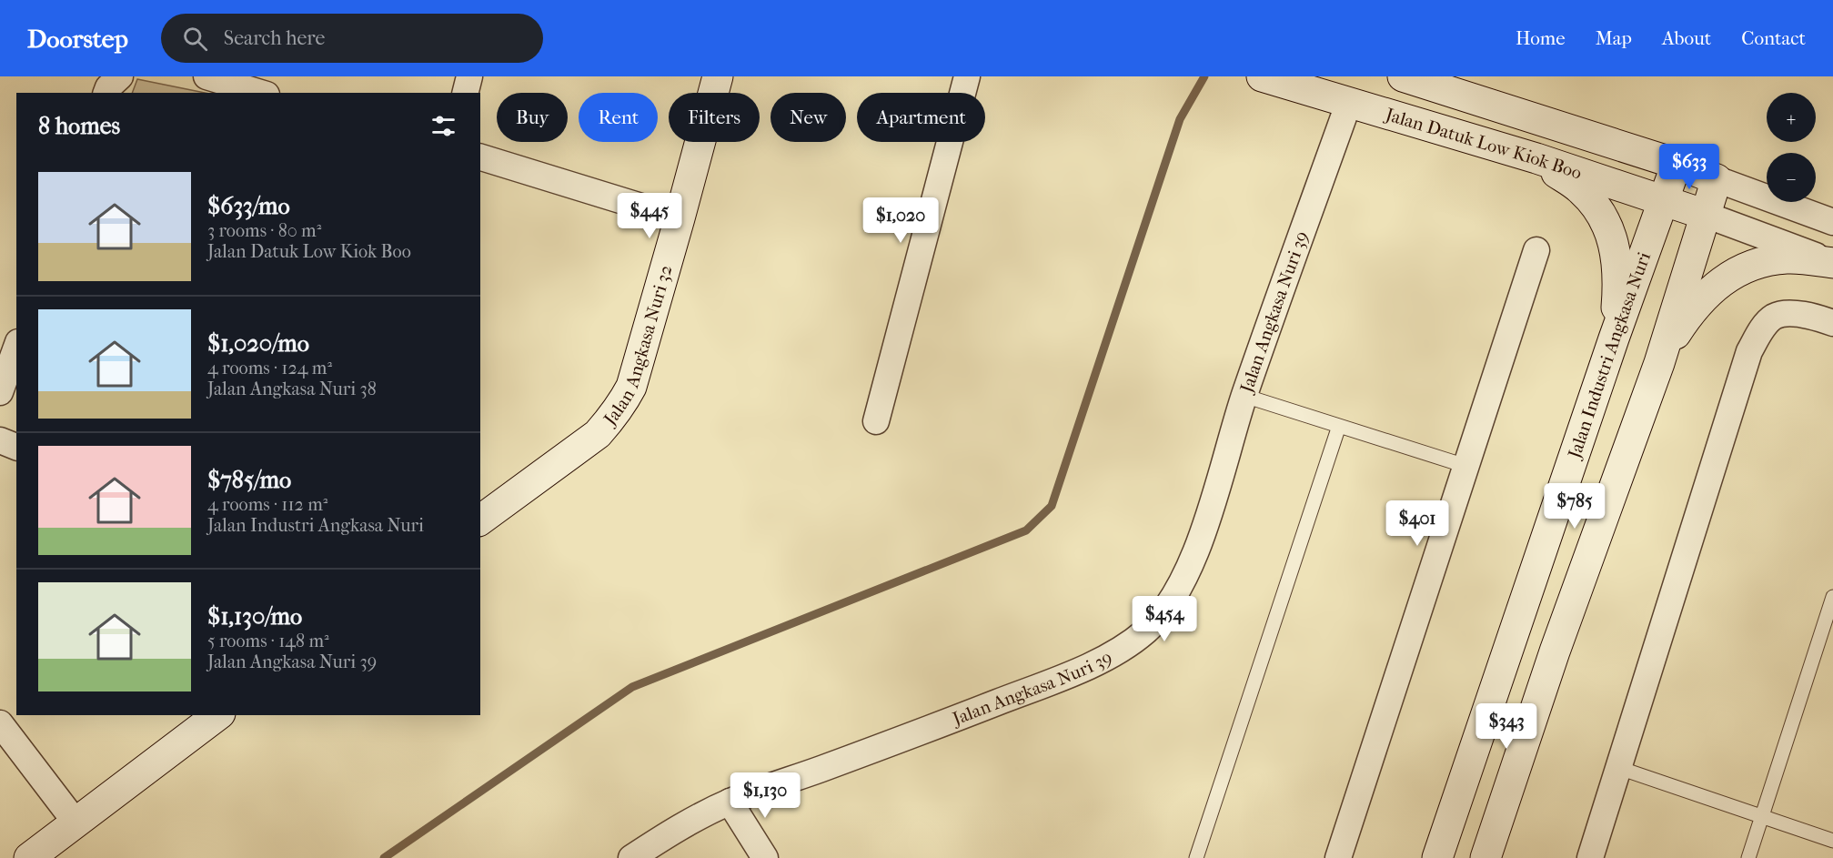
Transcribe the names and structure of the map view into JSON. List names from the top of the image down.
{
  "streets": {
    "main road": ["Jalan Datuk Low Kiok Boo", "Jalan Angkasa Nuri 32", "Jalan Industri Angkasa Nuri"],
    "street": ["Jalan Angkasa Nuri 39"]
  },
  "crossings": [
    ["Jalan Datuk Low Kiok Boo", "Jalan Angkasa Nuri 39"],
    ["Jalan Datuk Low Kiok Boo", "Jalan Industri Angkasa Nuri"]
  ],
  "page": {
    "header": "Doorstep",
    "search": "Search here",
    "nav": [
      "Home",
      "Map",
      "About",
      "Contact"
    ],
    "map_buttons": ["+", "−"],
    "chip": [
      "Buy",
      "Rent",
      "Filters",
      "New",
      "Apartment"
    ],
    "heading": "8 homes",
    "price": [
      "$633",
      "$445",
      "$1,020",
      "$785",
      "$401",
      "$454",
      "$343",
      "$1,130"
    ],
    "list": [
      {
        "name": "$633/mo",
        "note": "3 rooms · 80 m² · Jalan Datuk Low Kiok Boo"
      },
      {
        "name": "$1,020/mo",
        "note": "4 rooms · 124 m² · Jalan Angkasa Nuri 38"
      },
      {
        "name": "$785/mo",
        "note": "4 rooms · 112 m² · Jalan Industri Angkasa Nuri"
      },
      {
        "name": "$1,130/mo",
        "note": "5 rooms · 148 m² · Jalan Angkasa Nuri 39"
      }
    ]
  }
}
